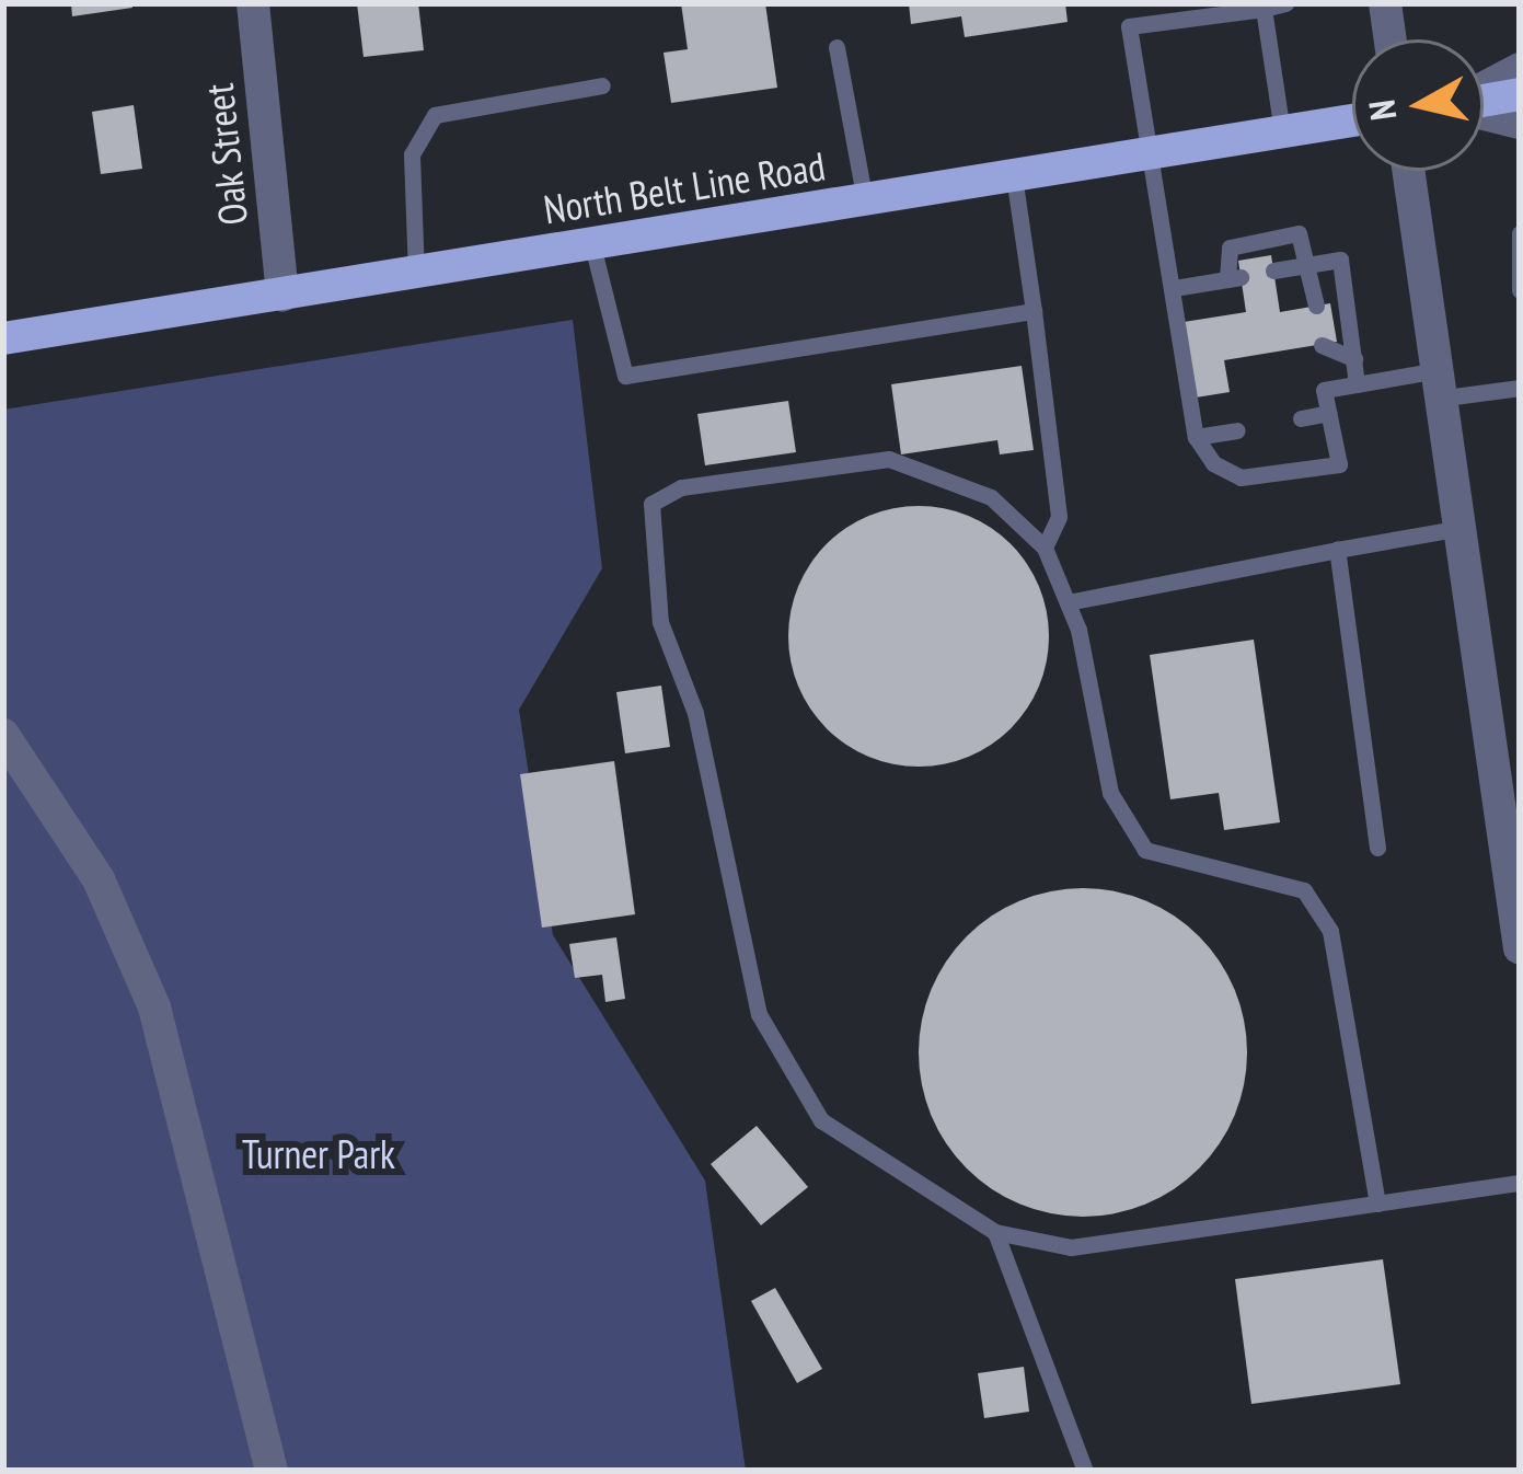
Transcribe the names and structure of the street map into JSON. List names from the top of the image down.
{
  "streets": {
    "main road": ["North Belt Line Road"],
    "street": ["Oak Street"]
  },
  "crossings": [
    ["Oak Street", "North Belt Line Road"]
  ],
  "parks": ["Turner Park"],
  "north": "left"
}
